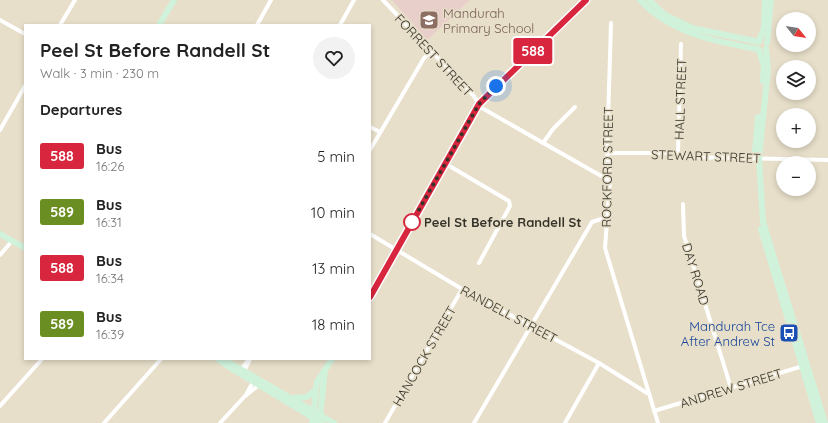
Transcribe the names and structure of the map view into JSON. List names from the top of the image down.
{
  "streets": {
    "street": [
      "FORREST STREET",
      "HALL STREET",
      "STEWART STREET",
      "ROCKFORD STREET",
      "DAY ROAD",
      "RANDELL STREET",
      "HANCOCK STREET",
      "ANDREW STREET"
    ]
  },
  "crossings": [
    ["FORREST STREET", "ROCKFORD STREET"],
    ["HALL STREET", "STEWART STREET"],
    ["STEWART STREET", "ROCKFORD STREET"],
    ["ROCKFORD STREET", "RANDELL STREET"],
    ["ROCKFORD STREET", "ANDREW STREET"],
    ["DAY ROAD", "ANDREW STREET"],
    ["RANDELL STREET", "HANCOCK STREET"]
  ],
  "places": {
    "school or university": ["Mandurah Primary School"],
    "other": ["Peel St Before Randell St"],
    "bus stop": ["Mandurah Tce After Andrew St"]
  },
  "lines": ["bus line 588"],
  "north": "bottom right",
  "page": {
    "on_map": "588",
    "map_buttons": ["+", "−"],
    "heading": [
      ["Peel St Before Randell St", "Walk · 3 min · 230 m"],
      "Departures"
    ],
    "list": [
      {
        "mark": "588",
        "name": "Bus",
        "note": "16:26",
        "value": "5 min"
      },
      {
        "mark": "589",
        "name": "Bus",
        "note": "16:31",
        "value": "10 min"
      },
      {
        "mark": "588",
        "name": "Bus",
        "note": "16:34",
        "value": "13 min"
      },
      {
        "mark": "589",
        "name": "Bus",
        "note": "16:39",
        "value": "18 min"
      }
    ]
  }
}
